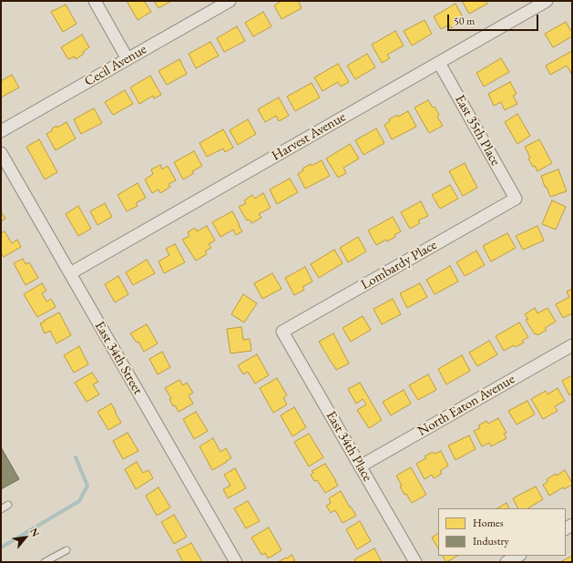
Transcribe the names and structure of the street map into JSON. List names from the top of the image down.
{
  "streets": {
    "street": [
      "Cecil Avenue",
      "East 35th Place",
      "Harvest Avenue",
      "Lombardy Place",
      "East 34th Street",
      "North Eaton Avenue",
      "East 34th Place"
    ]
  },
  "crossings": [
    ["East 35th Place", "Harvest Avenue"],
    ["East 35th Place", "Lombardy Place"],
    ["Harvest Avenue", "East 34th Street"],
    ["Lombardy Place", "East 34th Place"],
    ["North Eaton Avenue", "East 34th Place"]
  ],
  "legend": ["Homes", "Industry"],
  "scale_bar": "50 m",
  "north": "top right"
}
